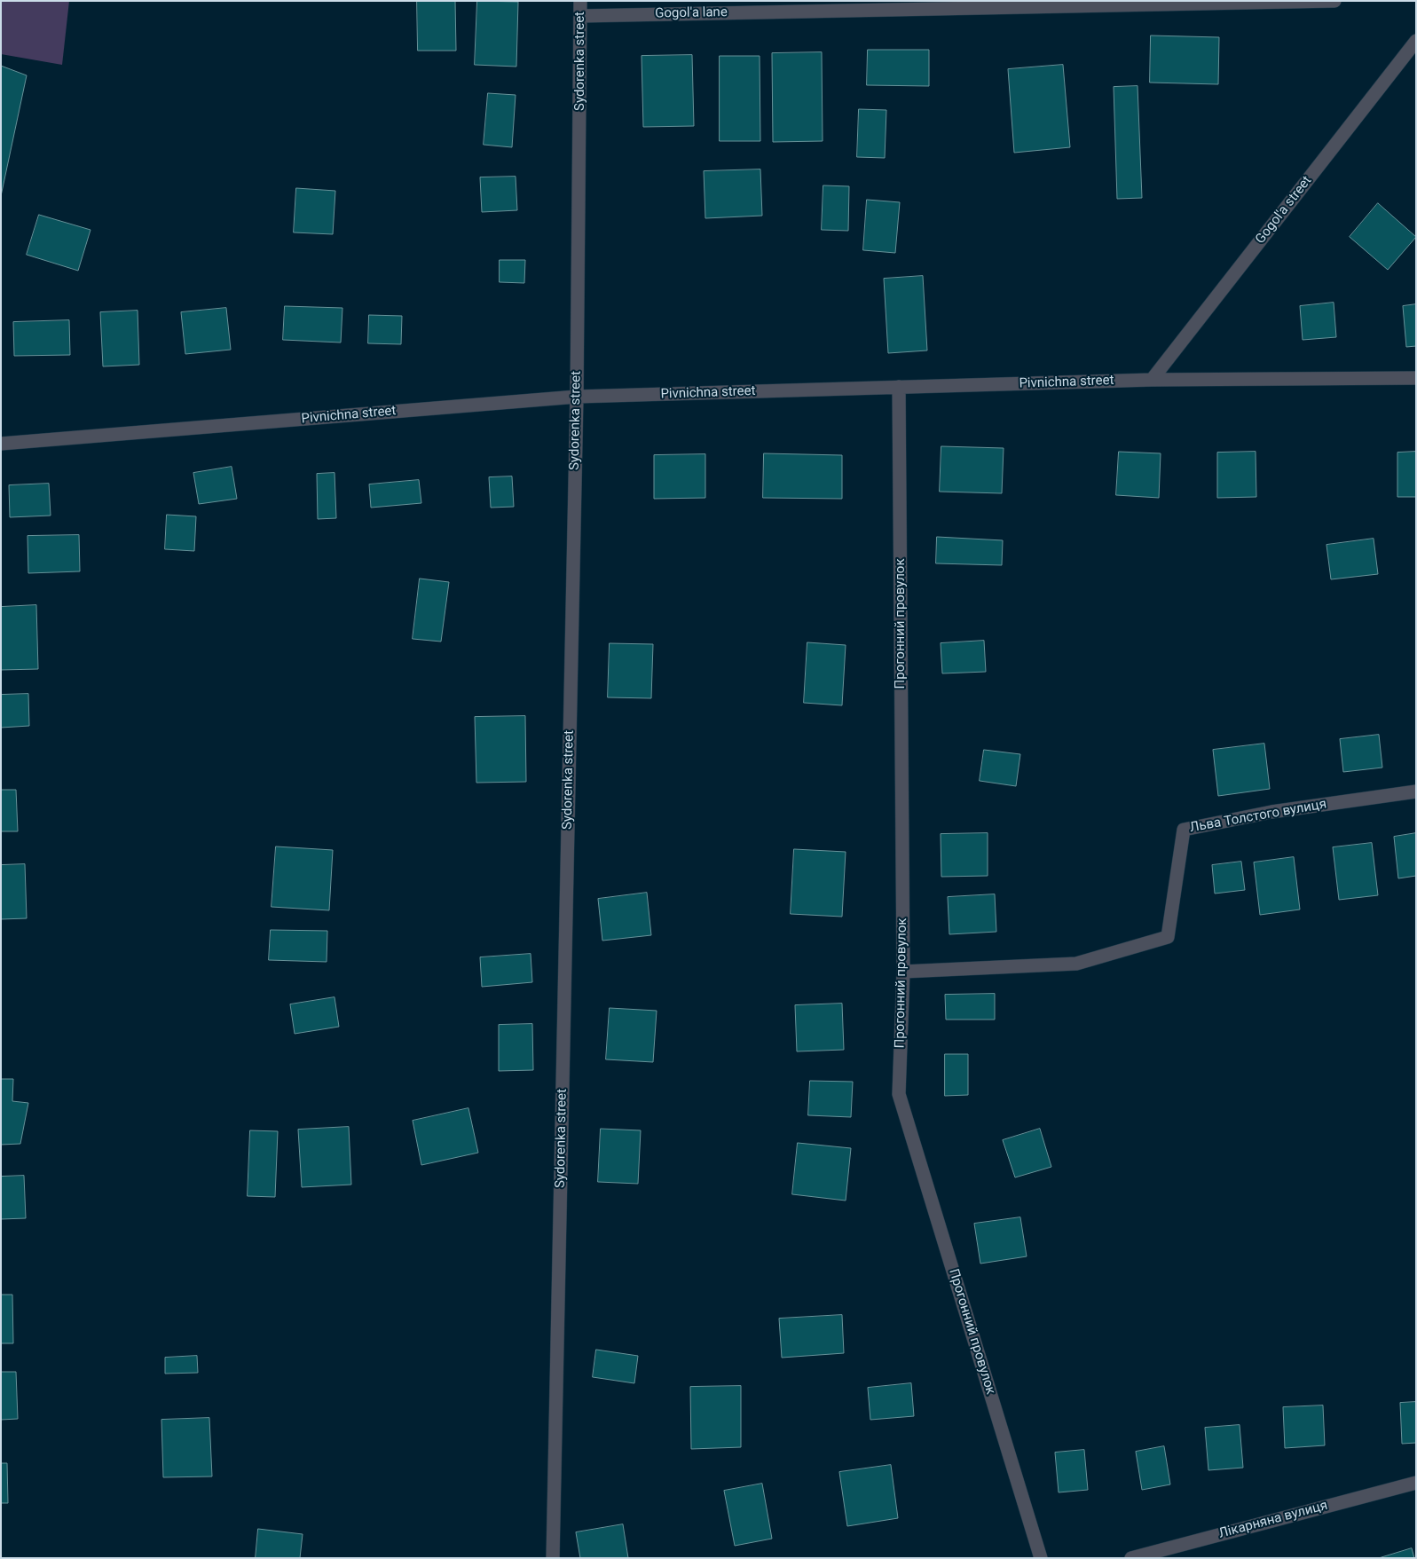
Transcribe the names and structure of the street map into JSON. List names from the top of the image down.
{
  "streets": {
    "street": [
      "Gogol'a lane",
      "Sydorenka street",
      "Gogol'a street",
      "Pivnichna street",
      "Прогонний провулок",
      "Льва Толстого вулиця",
      "Лікарняна вулиця"
    ]
  },
  "crossings": [
    ["Gogol'a lane", "Sydorenka street"],
    ["Sydorenka street", "Pivnichna street"],
    ["Gogol'a street", "Pivnichna street"],
    ["Pivnichna street", "Прогонний провулок"],
    ["Прогонний провулок", "Льва Толстого вулиця"]
  ]
}
